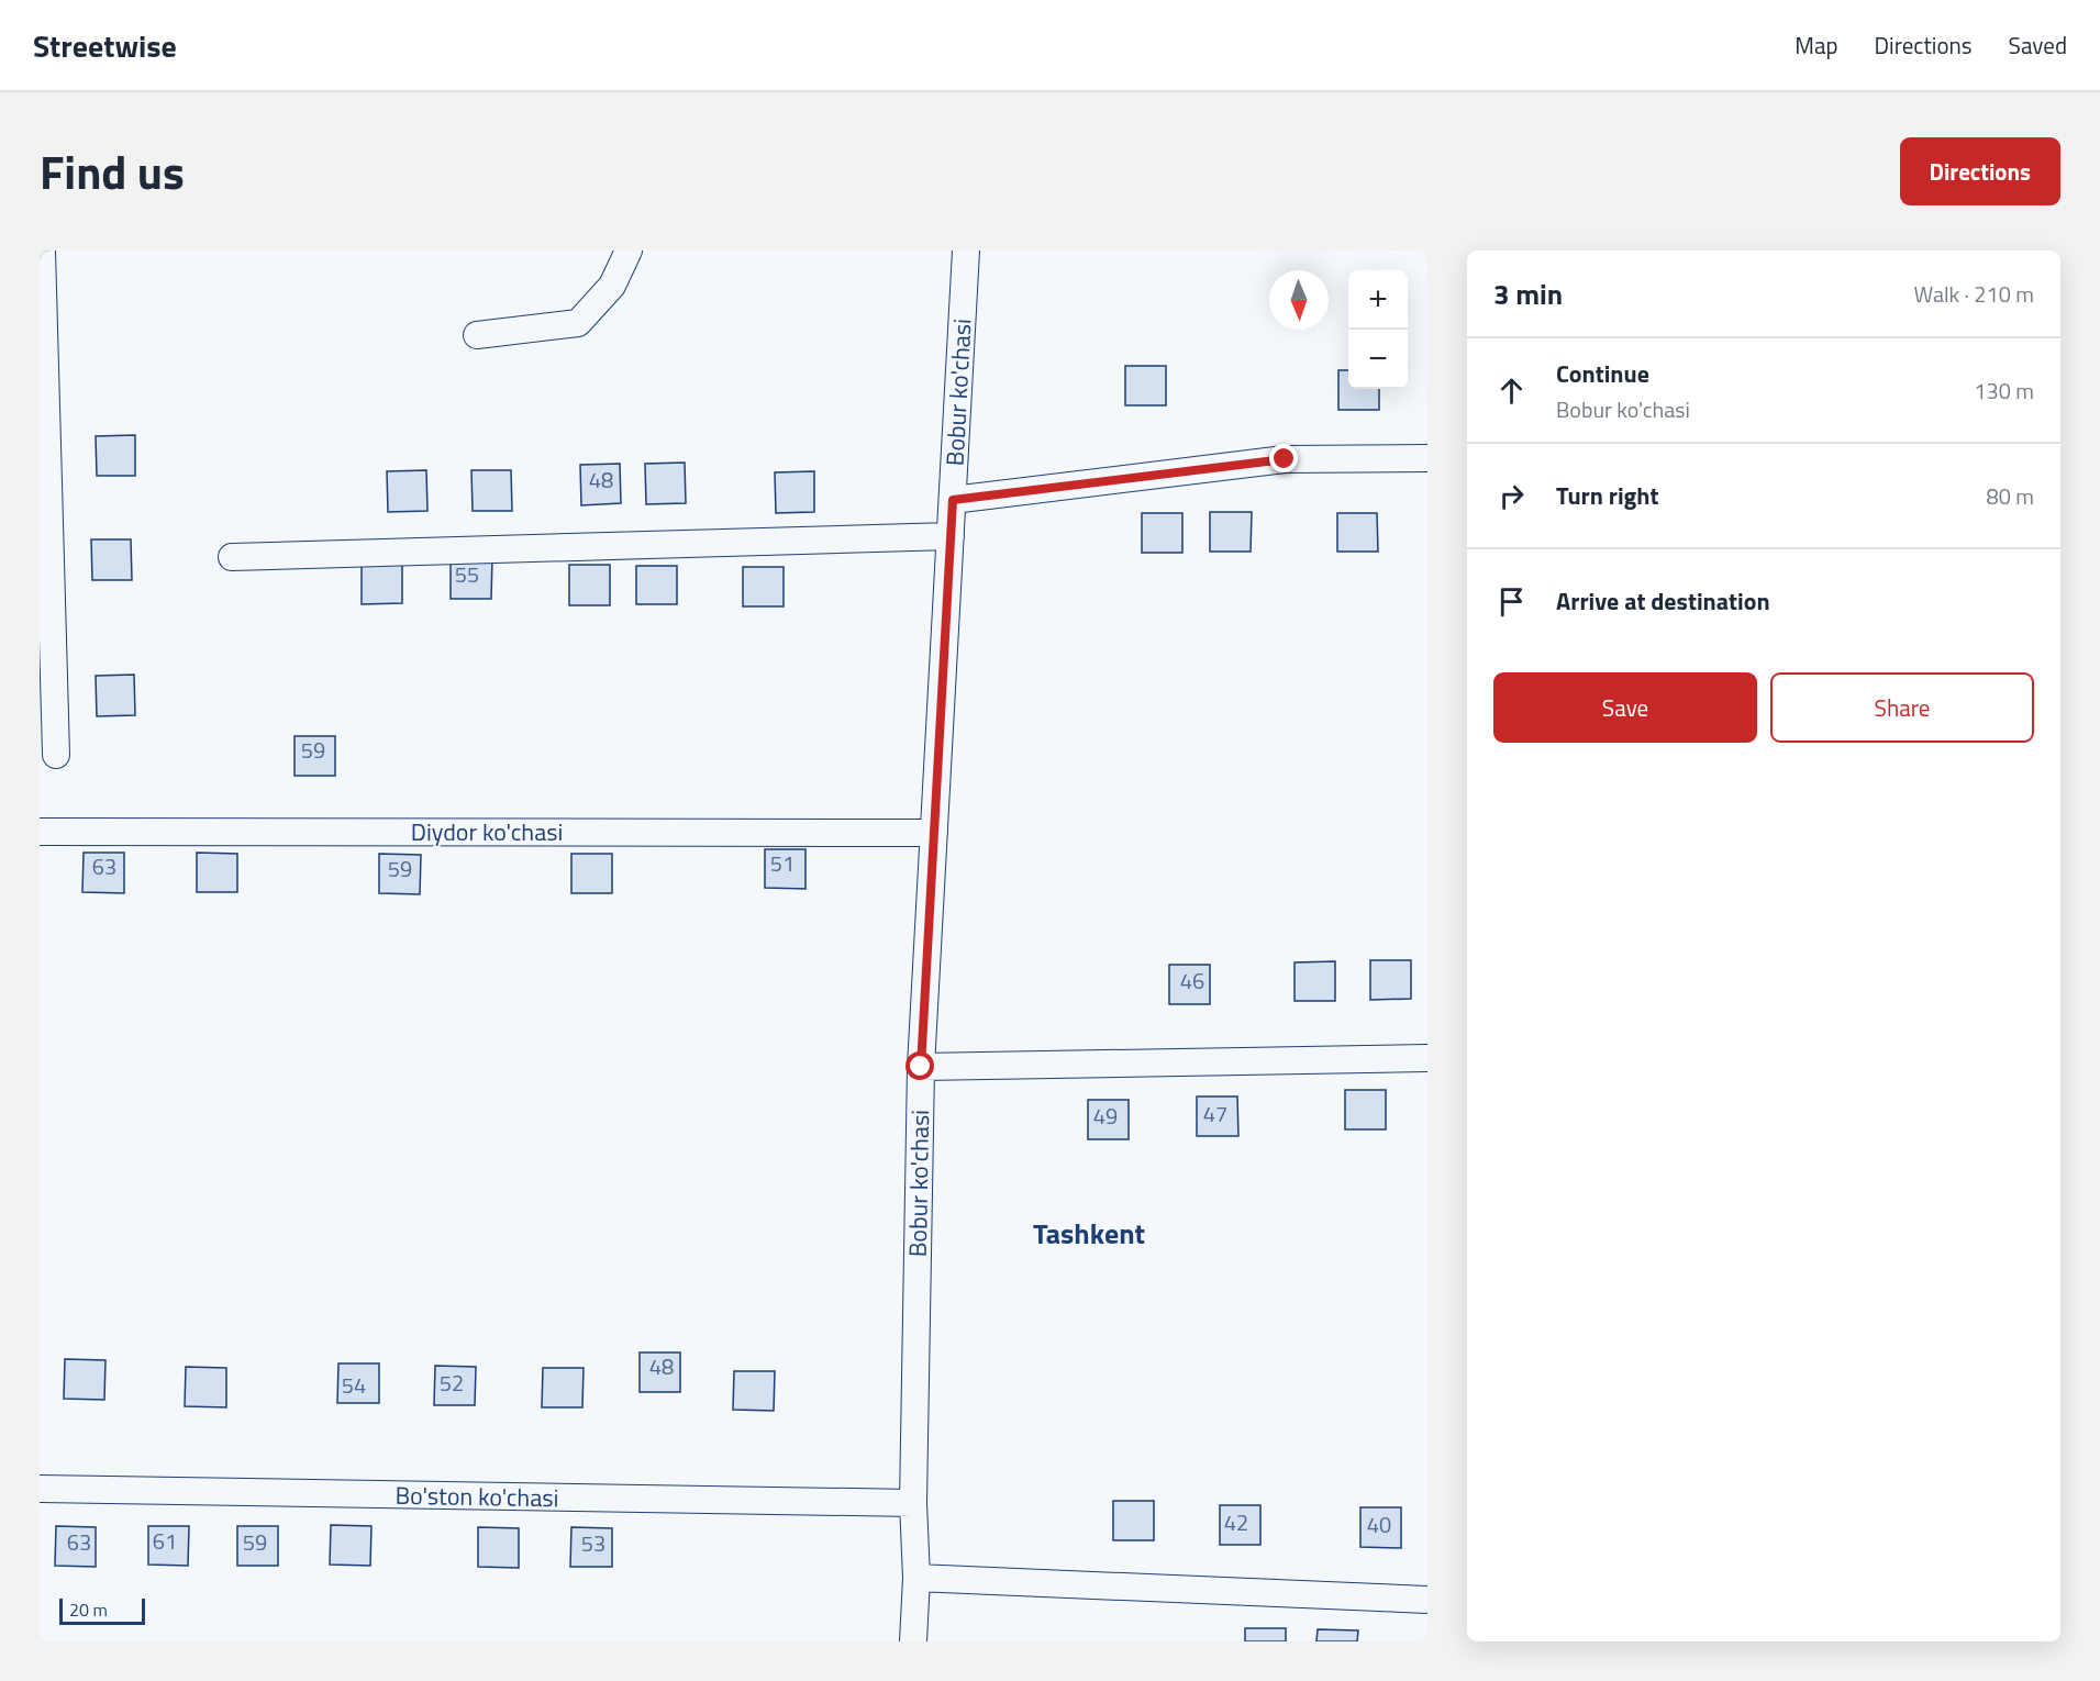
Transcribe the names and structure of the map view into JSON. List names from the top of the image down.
{
  "streets": {
    "street": ["Bobur ko'chasi", "Diydor ko'chasi", "Bo'ston ko'chasi"]
  },
  "crossings": [
    ["Bobur ko'chasi", "Diydor ko'chasi"],
    ["Bobur ko'chasi", "Bo'ston ko'chasi"]
  ],
  "districts": ["Tashkent"],
  "house_numbers": [
    "48",
    "55",
    "59",
    "51",
    "63",
    "59",
    "46",
    "47",
    "49",
    "48",
    "52",
    "54",
    "42",
    "40",
    "61",
    "63",
    "59",
    "53"
  ],
  "scale_bar": "20 m",
  "north": "bottom",
  "page": {
    "header": "Streetwise",
    "nav": ["Map", "Directions", "Saved"],
    "title": "Find us",
    "buttons": [
      "Directions",
      ["Save", "Share"]
    ],
    "heading": ["3 min", "Walk · 210 m"],
    "map_buttons": ["+", "−"],
    "list": [
      ["Continue", "Bobur ko'chasi", "130 m"],
      ["Turn right", "80 m"],
      "Arrive at destination"
    ],
    "scale": "20 m"
  }
}
